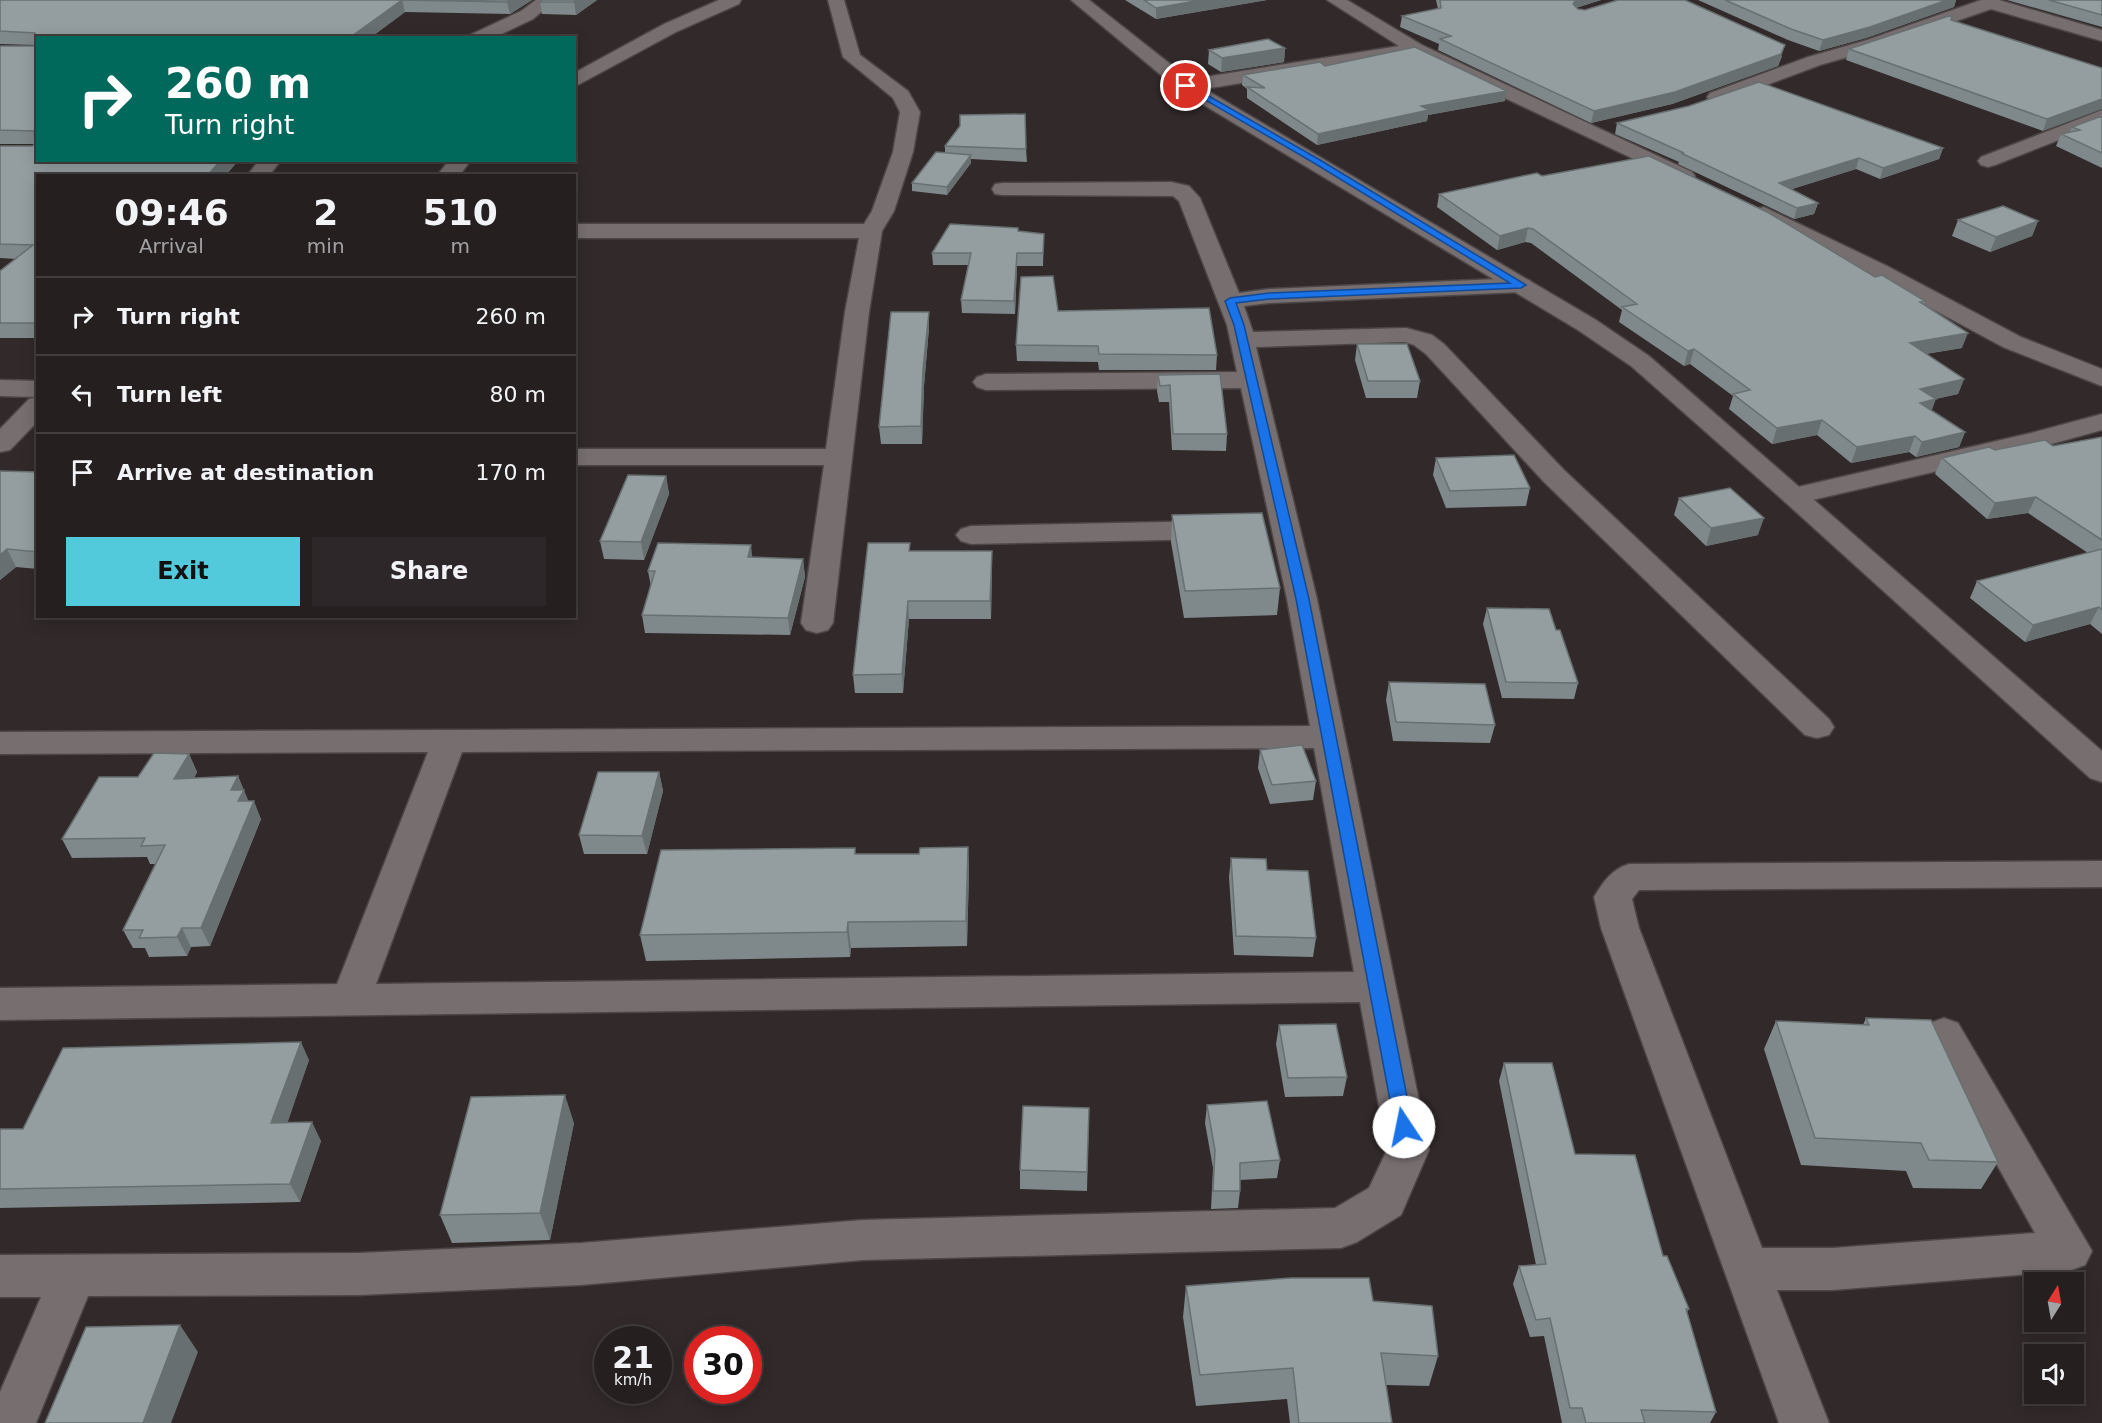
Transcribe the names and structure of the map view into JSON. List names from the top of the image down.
{
  "north": "top",
  "page": {
    "turn": ["260 m", "Turn right"],
    "eta": [
      "09:46",
      "Arrival",
      "2",
      "min",
      "510",
      "m"
    ],
    "list": [
      {
        "name": "Turn right",
        "value": "260 m"
      },
      {
        "name": "Turn left",
        "value": "80 m"
      },
      {
        "name": "Arrive at destination",
        "value": "170 m"
      }
    ],
    "buttons": ["Exit", "Share"],
    "speed": "21 km/h",
    "limit": "30"
  }
}
